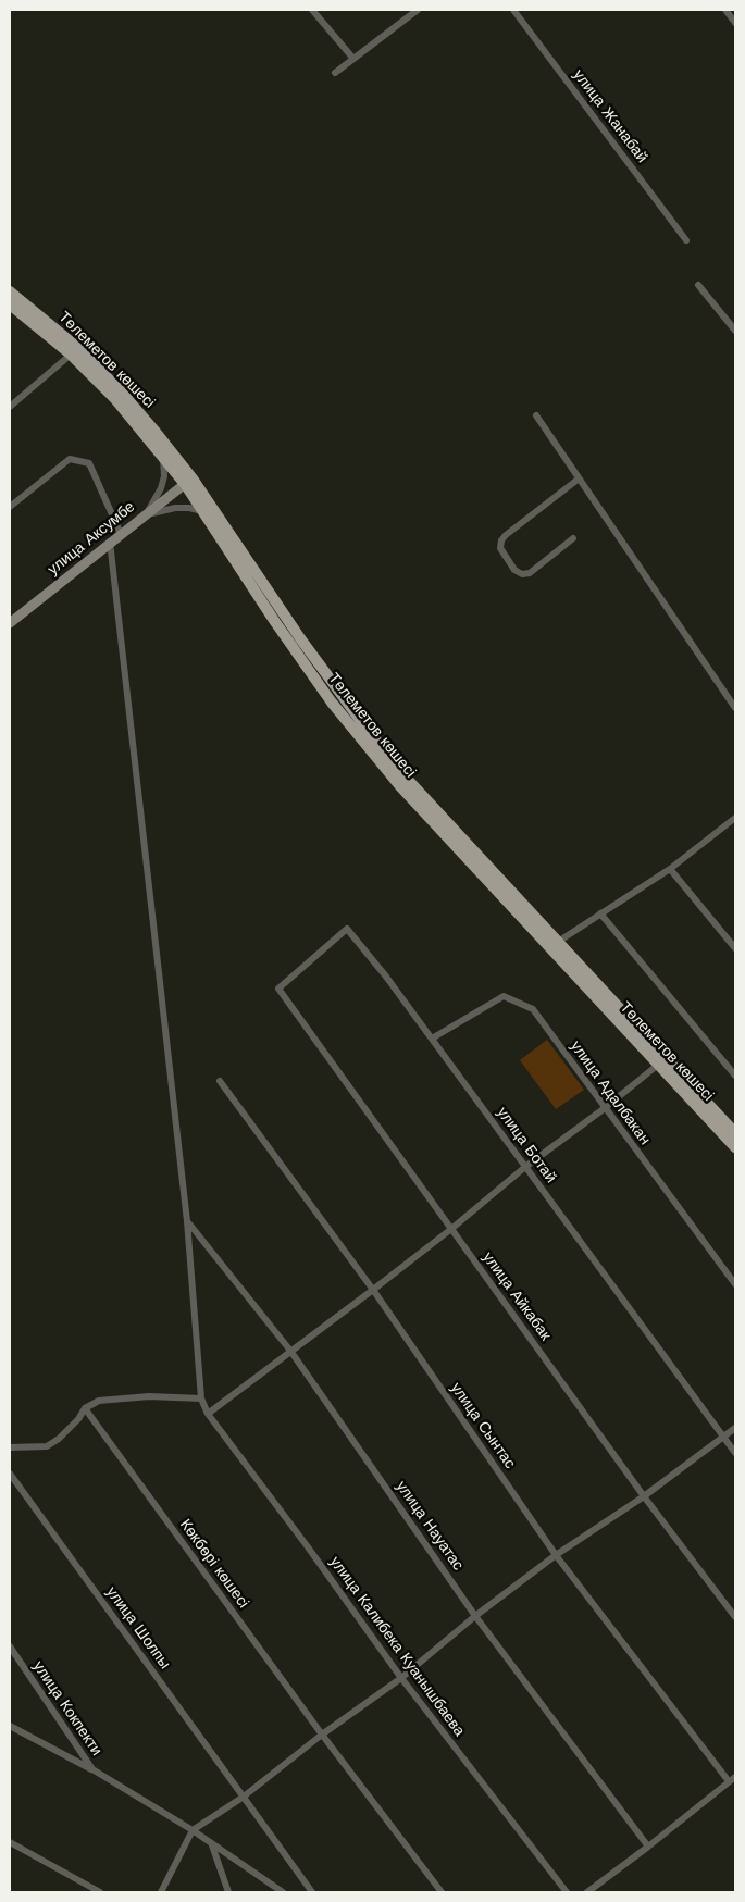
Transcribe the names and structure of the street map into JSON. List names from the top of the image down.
{
  "streets": {
    "main road": ["Төлеметов көшесі", "улица Аксумбе"],
    "street": [
      "улица Жанабай",
      "улица Адалбакан",
      "улица Ботай",
      "улица Айкабак",
      "улица Сынтас",
      "улица Науатас",
      "Көкбөрі көшесі",
      "улица Шолпы",
      "улица Калибека Куанышбаева",
      "улица Кокпекти"
    ]
  },
  "crossings": [
    ["Төлеметов көшесі", "улица Аксумбе"],
    ["улица Аксумбе", "улица Калибека Куанышбаева"],
    ["улица Адалбакан", "улица Ботай"],
    ["улица Ботай", "улица Айкабак"],
    ["улица Науатас", "улица Калибека Куанышбаева"]
  ]
}
